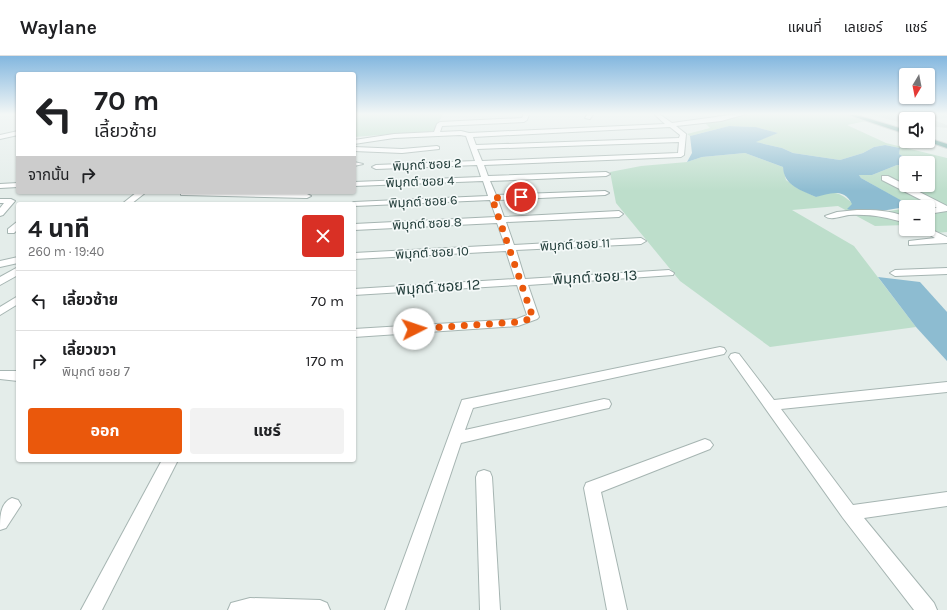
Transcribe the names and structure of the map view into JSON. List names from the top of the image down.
{
  "streets": {
    "street": [
      "พิมุกต์ ซอย 2",
      "พิมุกต์ ซอย 4",
      "พิมุกต์ ซอย 6",
      "พิมุกต์ ซอย 8",
      "พิมุกต์ ซอย 11",
      "พิมุกต์ ซอย 10",
      "พิมุกต์ ซอย 13",
      "พิมุกต์ ซอย 12"
    ]
  },
  "crossings": [
    ["พิมุกต์ ซอย 11", "พิมุกต์ ซอย 10"],
    ["พิมุกต์ ซอย 13", "พิมุกต์ ซอย 12"]
  ],
  "north": "bottom",
  "page": {
    "header": "Waylane",
    "nav": ["แผนที่", "เลเยอร์", "แชร์"],
    "map_buttons": ["+", "−"],
    "turn": ["70 m", "เลี้ยวซ้าย"],
    "then": "จากนั้น",
    "heading": ["4 นาที", "260 m · 19:40"],
    "list": [
      {
        "name": "เลี้ยวซ้าย",
        "value": "70 m"
      },
      {
        "name": "เลี้ยวขวา",
        "note": "พิมุกต์ ซอย 7",
        "value": "170 m"
      }
    ],
    "buttons": ["ออก", "แชร์"]
  }
}
